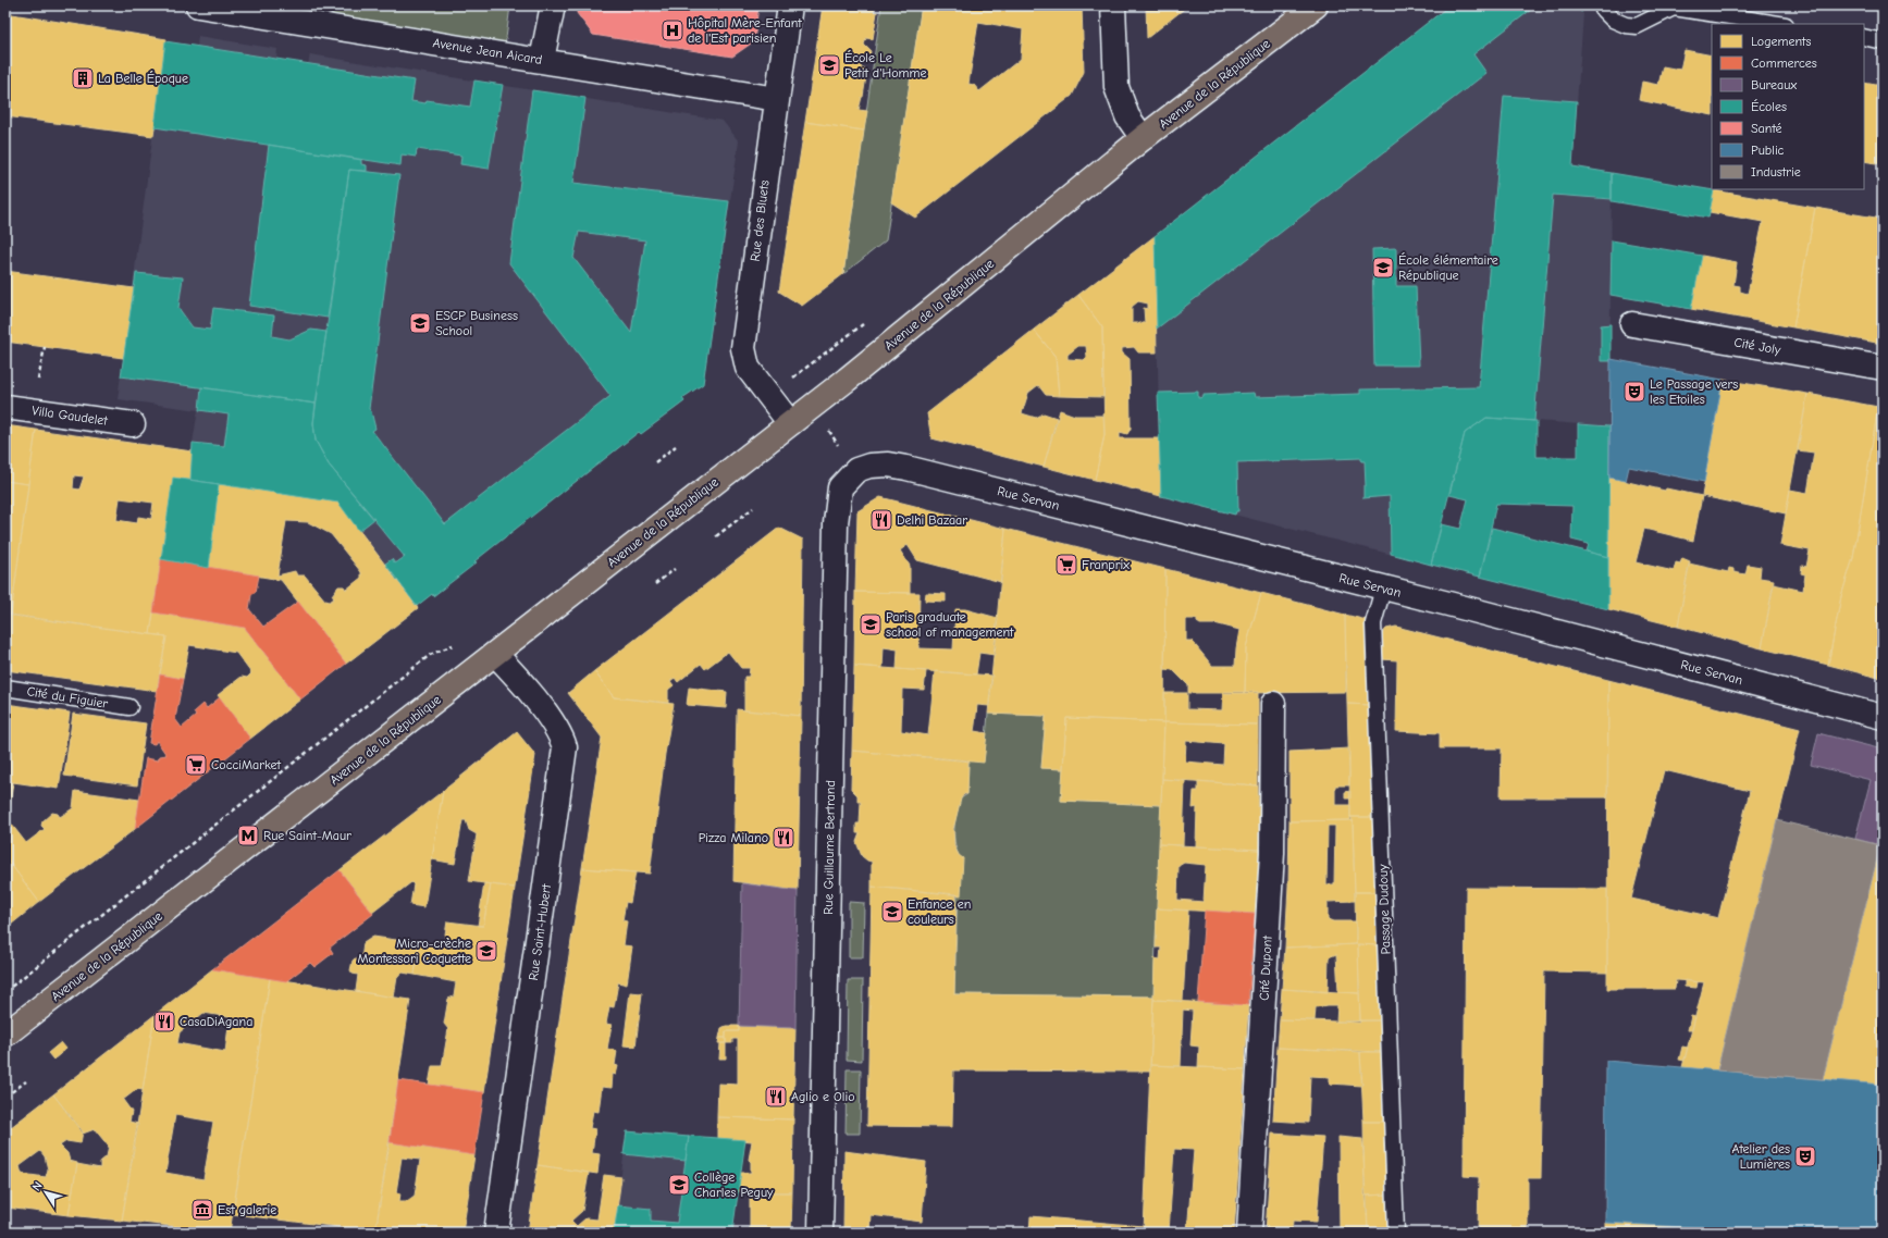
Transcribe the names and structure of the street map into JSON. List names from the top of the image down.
{
  "streets": {
    "main road": ["Avenue de la République"],
    "street": [
      "Avenue Jean Aicard",
      "Rue des Bluets",
      "Cité Joly",
      "Villa Gaudelet",
      "Rue Servan",
      "Rue Guillaume Bertrand",
      "Rue Saint-Hubert",
      "Cité Dupont"
    ],
    "lane": ["Cité du Figuier", "Passage Dudouy"]
  },
  "crossings": [
    ["Avenue Jean Aicard", "Rue des Bluets"],
    ["Avenue de la République", "Rue des Bluets"],
    ["Avenue de la République", "Rue Saint-Hubert"],
    ["Rue Servan", "Rue Guillaume Bertrand"],
    ["Rue Servan", "Passage Dudouy"]
  ],
  "places": {
    "hospital": ["Hôpital Mère-Enfant de l'Est parisien"],
    "school or university": [
      "École Le Petit d'Homme",
      "École élémentaire République",
      "ESCP Business School",
      "Paris graduate school of management",
      "Enfance en couleurs",
      "Micro-crèche Montessori Coquette",
      "Collège Charles Peguy"
    ],
    "building": ["La Belle Époque"],
    "theatre": ["Le Passage vers les Etoiles", "Atelier des Lumières"],
    "restaurant": [
      "Delhi Bazaar",
      "Pizza Milano",
      "CasaDiAgana",
      "Aglio e Olio"
    ],
    "supermarket": ["Franprix", "CocciMarket"],
    "metro station": ["Rue Saint-Maur"],
    "museum": ["Est galerie"]
  },
  "legend": [
    "Logements",
    "Commerces",
    "Bureaux",
    "Écoles",
    "Santé",
    "Public",
    "Industrie"
  ],
  "north": "top left"
}
